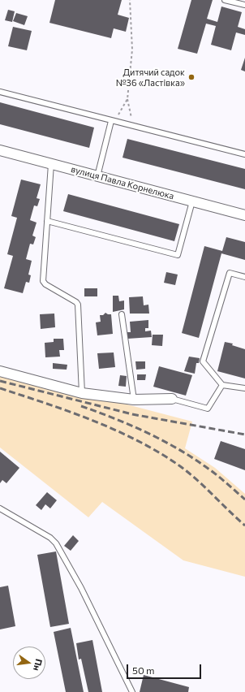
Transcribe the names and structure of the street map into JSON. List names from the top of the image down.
{
  "streets": {
    "street": ["вулиця Павла Корнелюка"]
  },
  "places": ["Дитячий садок №36 «Ластівка»"],
  "scale_bar": "50 m",
  "north": "right"
}
